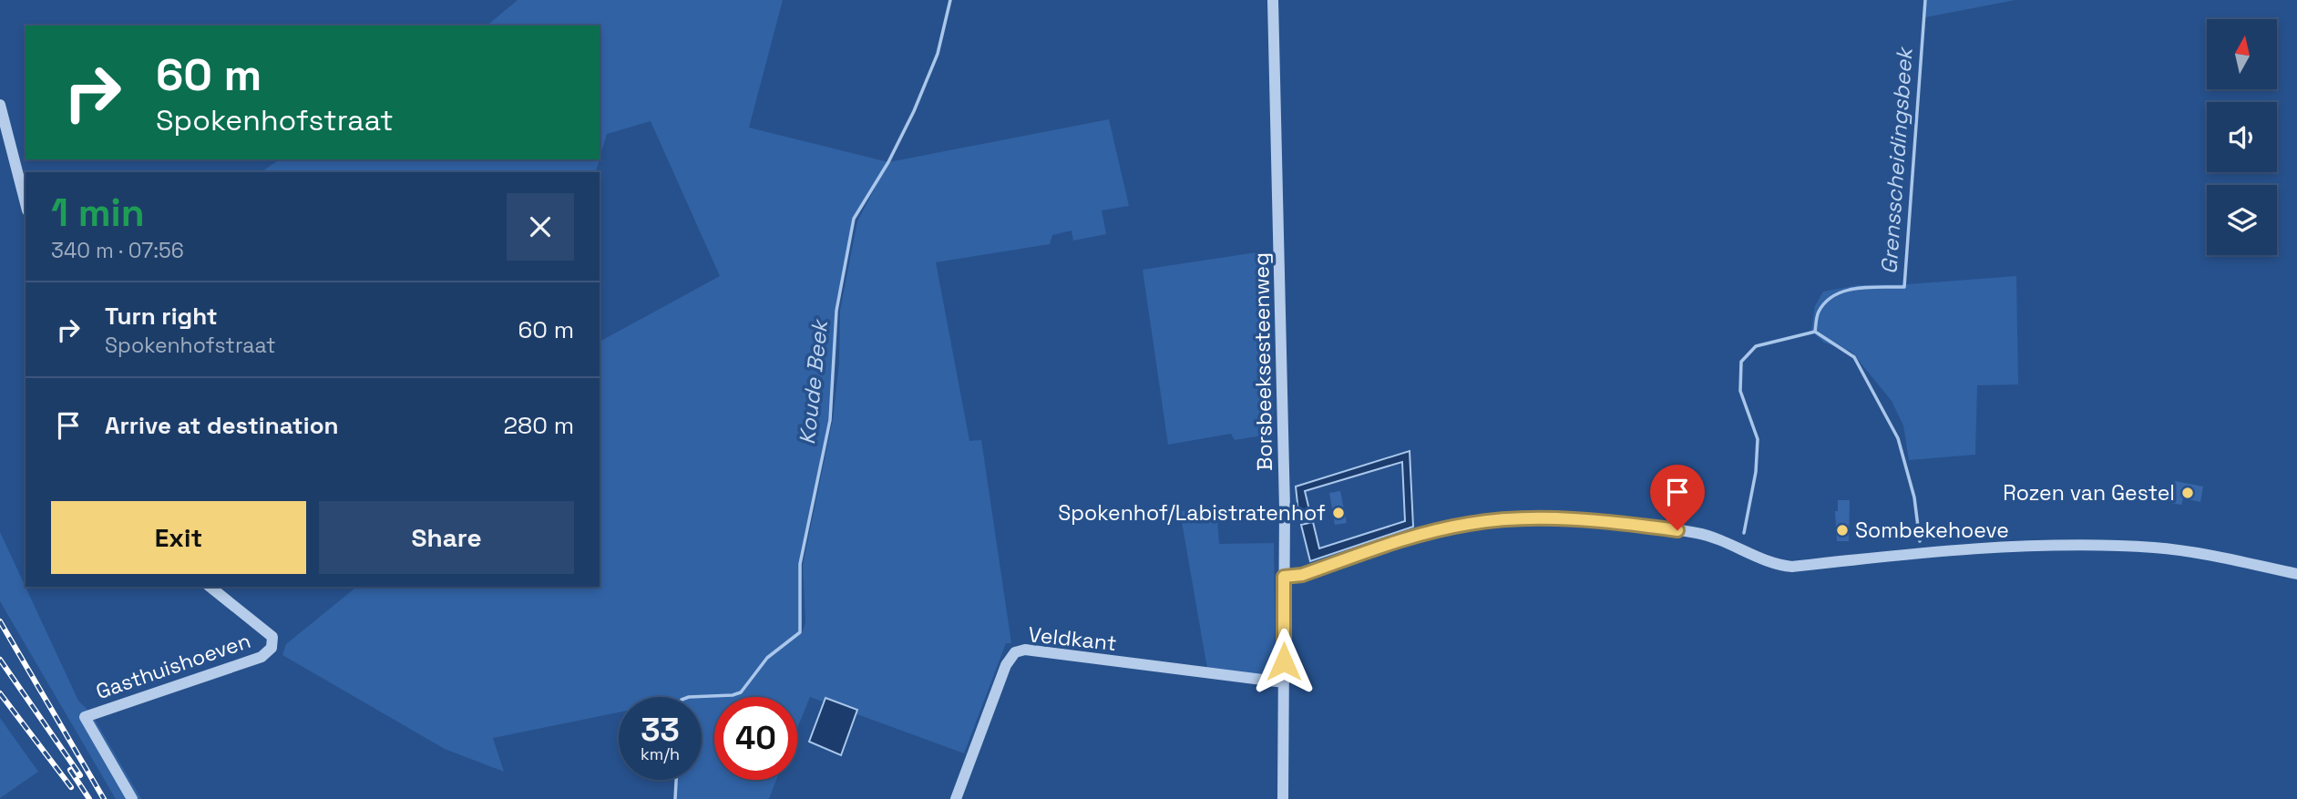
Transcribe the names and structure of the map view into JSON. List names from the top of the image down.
{
  "streets": {
    "street": ["Borsbeeksesteenweg", "Veldkant", "Gasthuishoeven"]
  },
  "crossings": [
    ["Borsbeeksesteenweg", "Veldkant"]
  ],
  "water": ["Grensscheidingsbeek", "Koude Beek"],
  "places": ["Rozen van Gestel", "Spokenhof/Labistratenhof", "Sombekehoeve"],
  "north": "top",
  "page": {
    "turn": ["60 m", "Spokenhofstraat"],
    "heading": ["1 min", "340 m · 07:56"],
    "list": [
      {
        "name": "Turn right",
        "note": "Spokenhofstraat",
        "value": "60 m"
      },
      {
        "name": "Arrive at destination",
        "value": "280 m"
      }
    ],
    "buttons": ["Exit", "Share"],
    "speed": "33 km/h",
    "limit": "40"
  }
}
